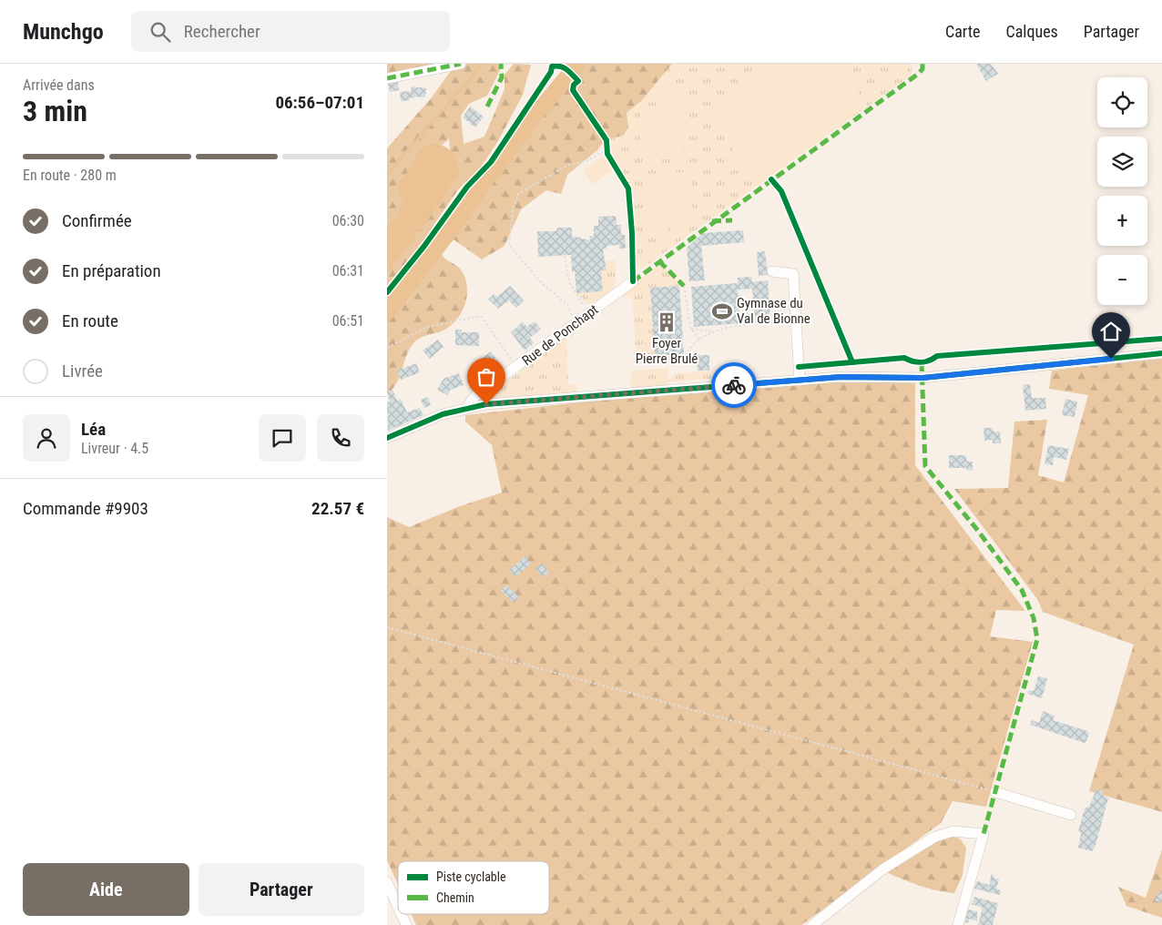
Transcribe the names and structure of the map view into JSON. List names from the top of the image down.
{
  "streets": {
    "street": ["Rue de Ponchapt"]
  },
  "places": {
    "sports": ["Gymnase du Val de Bionne"],
    "building": ["Foyer Pierre Brulé"]
  },
  "legend": ["Piste cyclable", "Chemin"],
  "page": {
    "header": "Munchgo",
    "search": "Rechercher",
    "nav": ["Carte", "Calques", "Partager"],
    "heading": ["3 min", "Arrivée dans", "06:56–07:01"],
    "panel": [
      "Léa",
      "Livreur · 4.5",
      "Commande #9903",
      "22.57 €"
    ],
    "map_buttons": ["+", "−"],
    "bar": "En route · 280 m",
    "list": [
      ["Confirmée", "06:30"],
      ["En préparation", "06:31"],
      ["En route", "06:51"],
      "Livrée"
    ],
    "buttons": ["Aide", "Partager"]
  }
}
